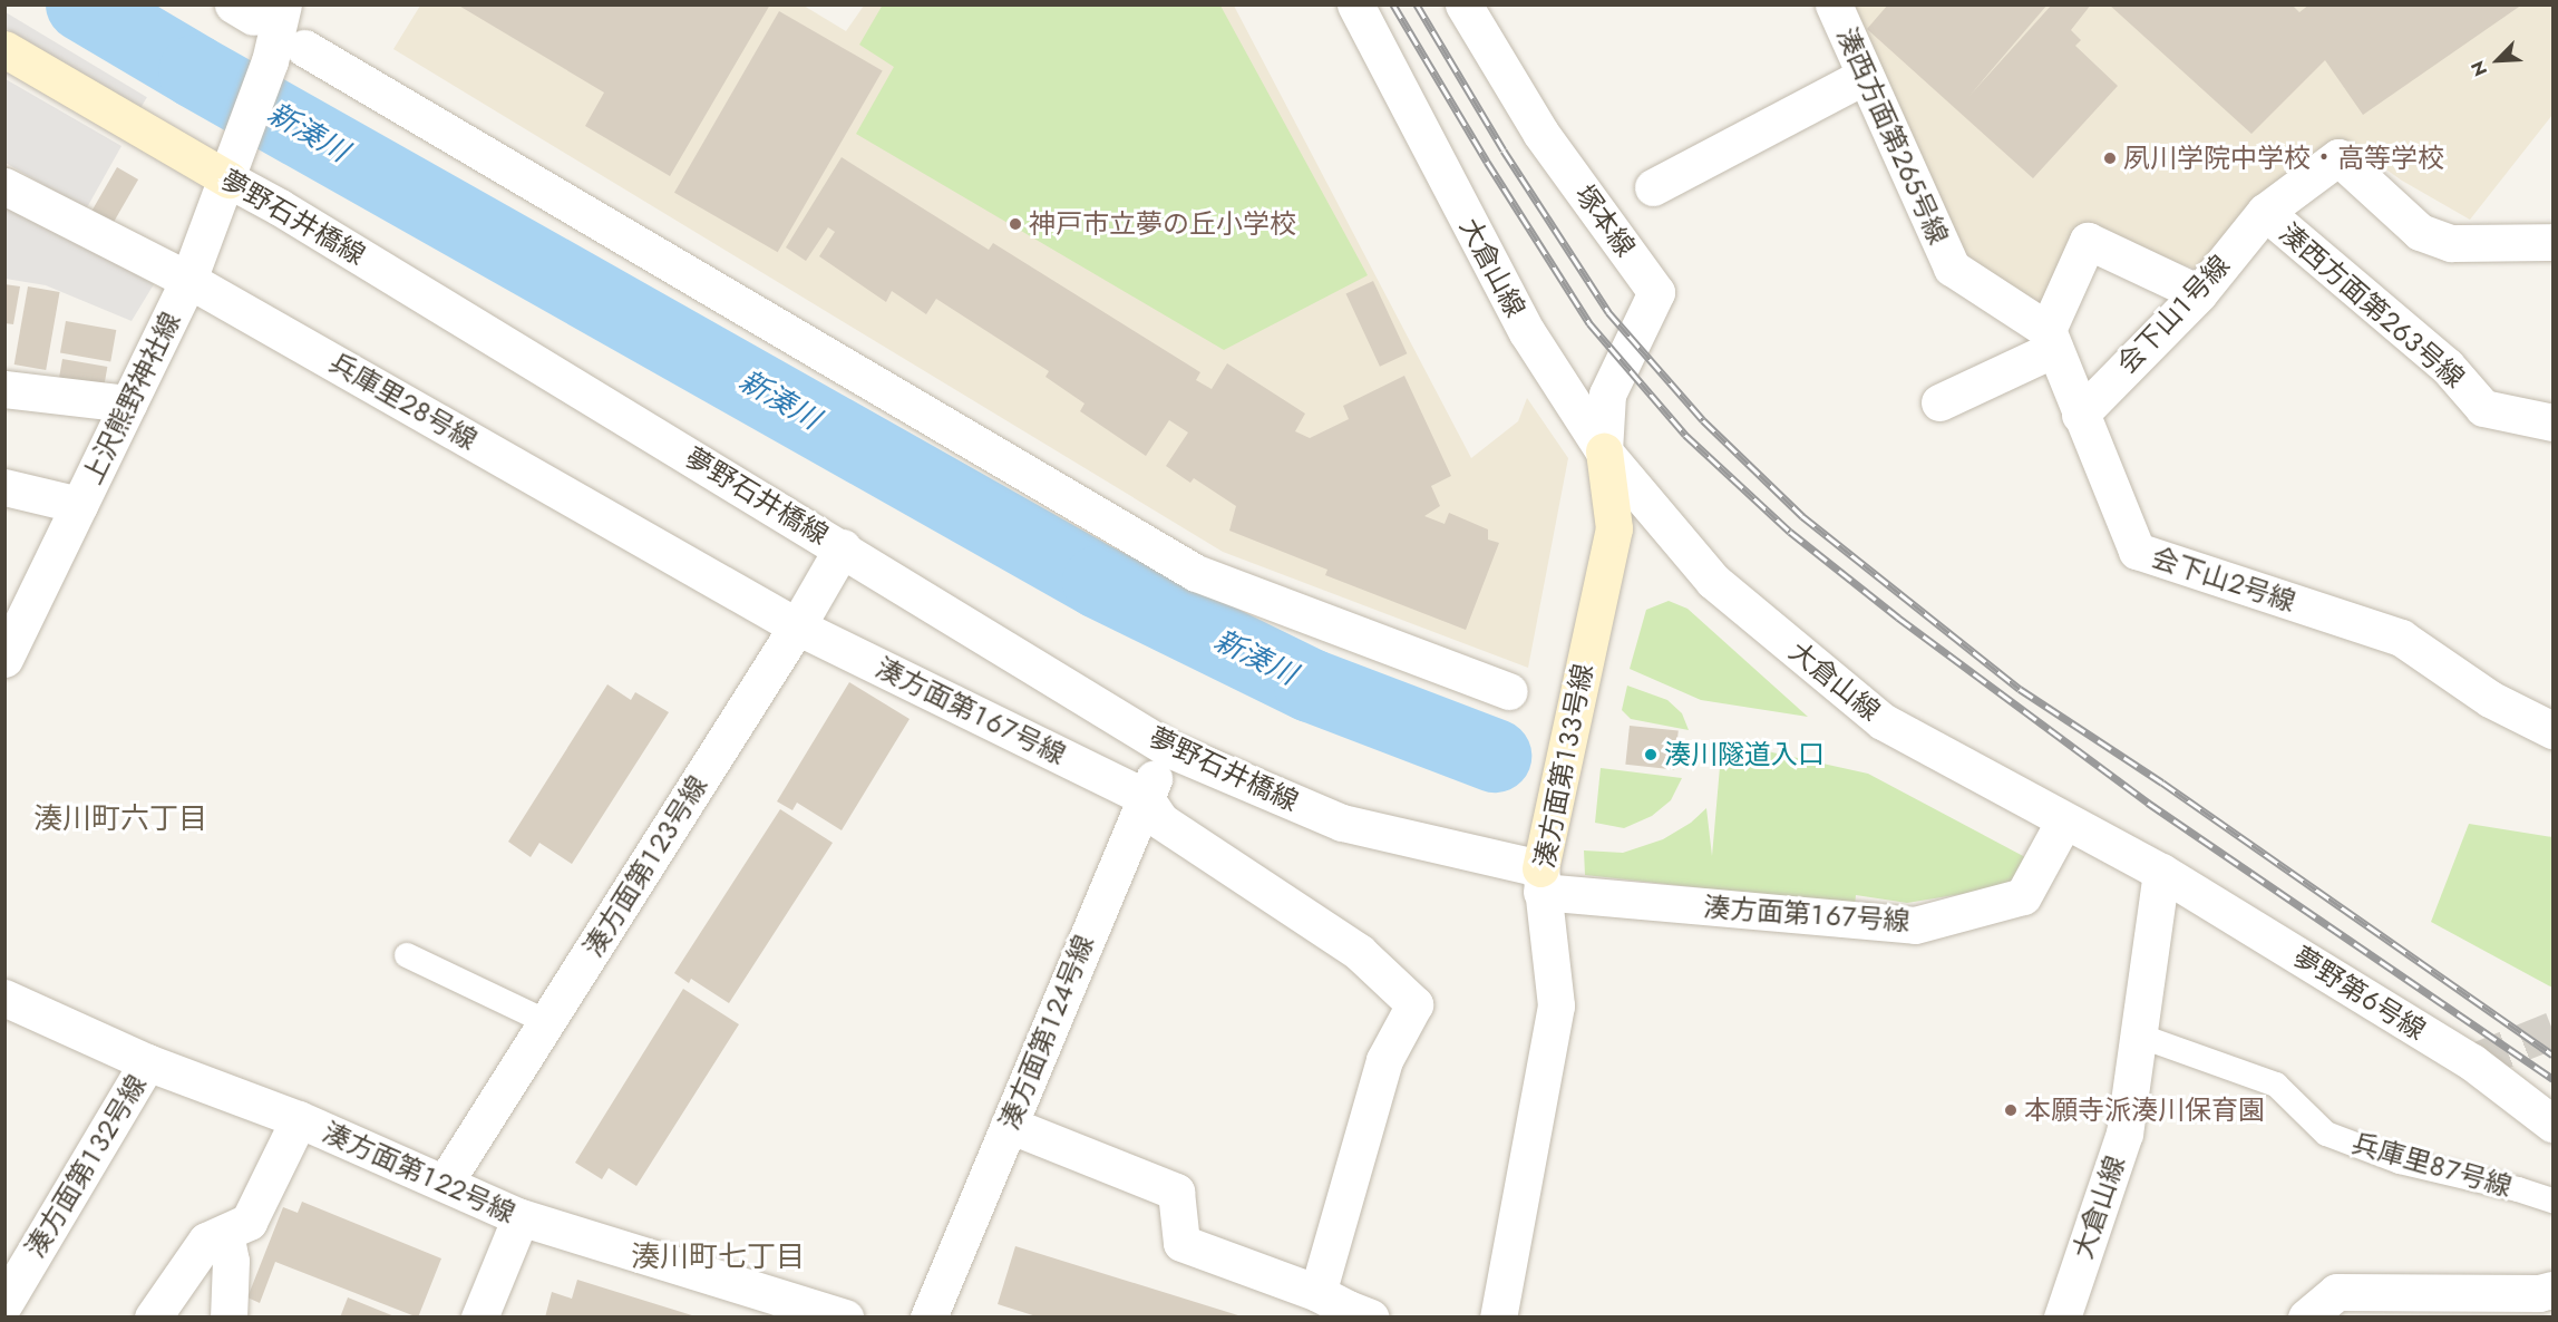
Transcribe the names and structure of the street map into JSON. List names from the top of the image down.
{
  "streets": {
    "street": [
      "湊西方面第２６５号線",
      "夢野石井橋線",
      "塚本線",
      "大倉山線",
      "湊西方面第２６３号線",
      "会下山１号線",
      "上沢熊野神社線",
      "兵庫里２８号線",
      "会下山２号線",
      "湊方面第１６７号線",
      "湊方面第１３３号線",
      "湊方面第１２３号線",
      "夢野第６号線",
      "湊方面第１２４号線",
      "湊方面第１３２号線",
      "湊方面第１２２号線"
    ],
    "lane": ["兵庫里８７号線"]
  },
  "crossings": [
    ["湊西方面第２６５号線", "会下山２号線"],
    ["夢野石井橋線", "上沢熊野神社線"],
    ["夢野石井橋線", "湊方面第１６７号線"],
    ["夢野石井橋線", "湊方面第１３３号線"],
    ["夢野石井橋線", "湊方面第１２３号線"],
    ["夢野石井橋線", "湊方面第１２４号線"],
    ["塚本線", "大倉山線"],
    ["塚本線", "湊方面第１３３号線"],
    ["大倉山線", "湊方面第１６７号線"],
    ["大倉山線", "湊方面第１３３号線"],
    ["大倉山線", "夢野第６号線"],
    ["大倉山線", "兵庫里８７号線"],
    ["湊西方面第２６３号線", "会下山１号線"],
    ["会下山１号線", "会下山２号線"],
    ["上沢熊野神社線", "兵庫里２８号線"],
    ["兵庫里２８号線", "湊方面第１６７号線"],
    ["兵庫里２８号線", "湊方面第１２３号線"],
    ["湊方面第１６７号線", "湊方面第１３３号線"],
    ["湊方面第１６７号線", "湊方面第１２３号線"],
    ["湊方面第１６７号線", "湊方面第１２４号線"],
    ["湊方面第１２３号線", "湊方面第１２２号線"],
    ["湊方面第１３２号線", "湊方面第１２２号線"]
  ],
  "districts": ["湊川町六丁目", "湊川町七丁目"],
  "water": ["新湊川"],
  "places": [
    "夙川学院中学校・高等学校",
    "神戸市立夢の丘小学校",
    "湊川隧道入口",
    "本願寺派湊川保育園"
  ],
  "north": "bottom left"
}
